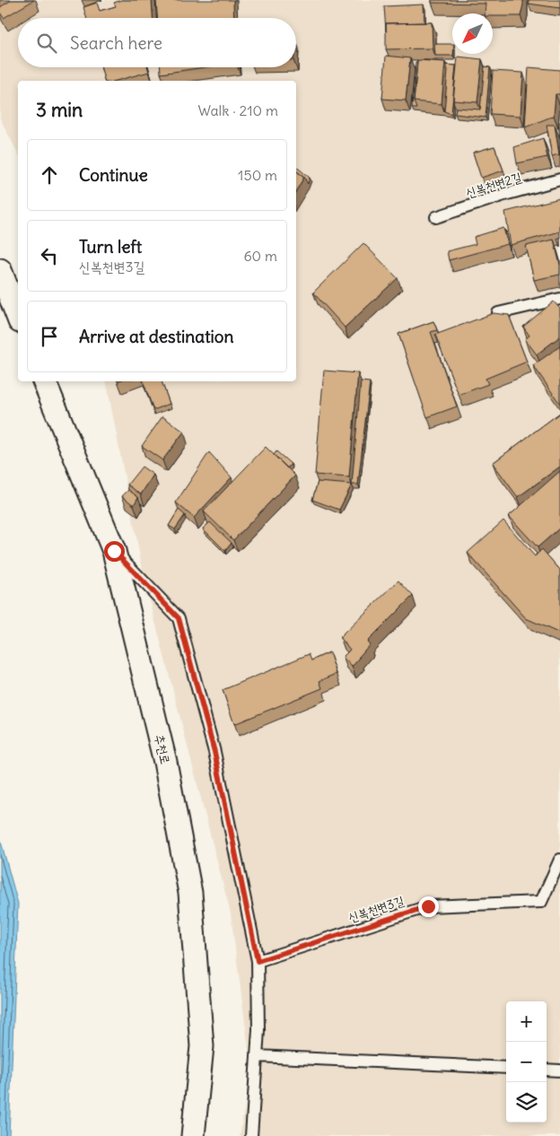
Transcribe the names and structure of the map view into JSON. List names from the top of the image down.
{
  "streets": {
    "street": ["추천로"],
    "lane": ["신복천변2길", "신복천변3길"]
  },
  "north": "bottom left",
  "page": {
    "search": "Search here",
    "heading": ["3 min", "Walk · 210 m"],
    "list": [
      ["Continue", "150 m"],
      ["Turn left", "신복천변3길", "60 m"],
      "Arrive at destination"
    ],
    "map_buttons": ["+", "−"]
  }
}
